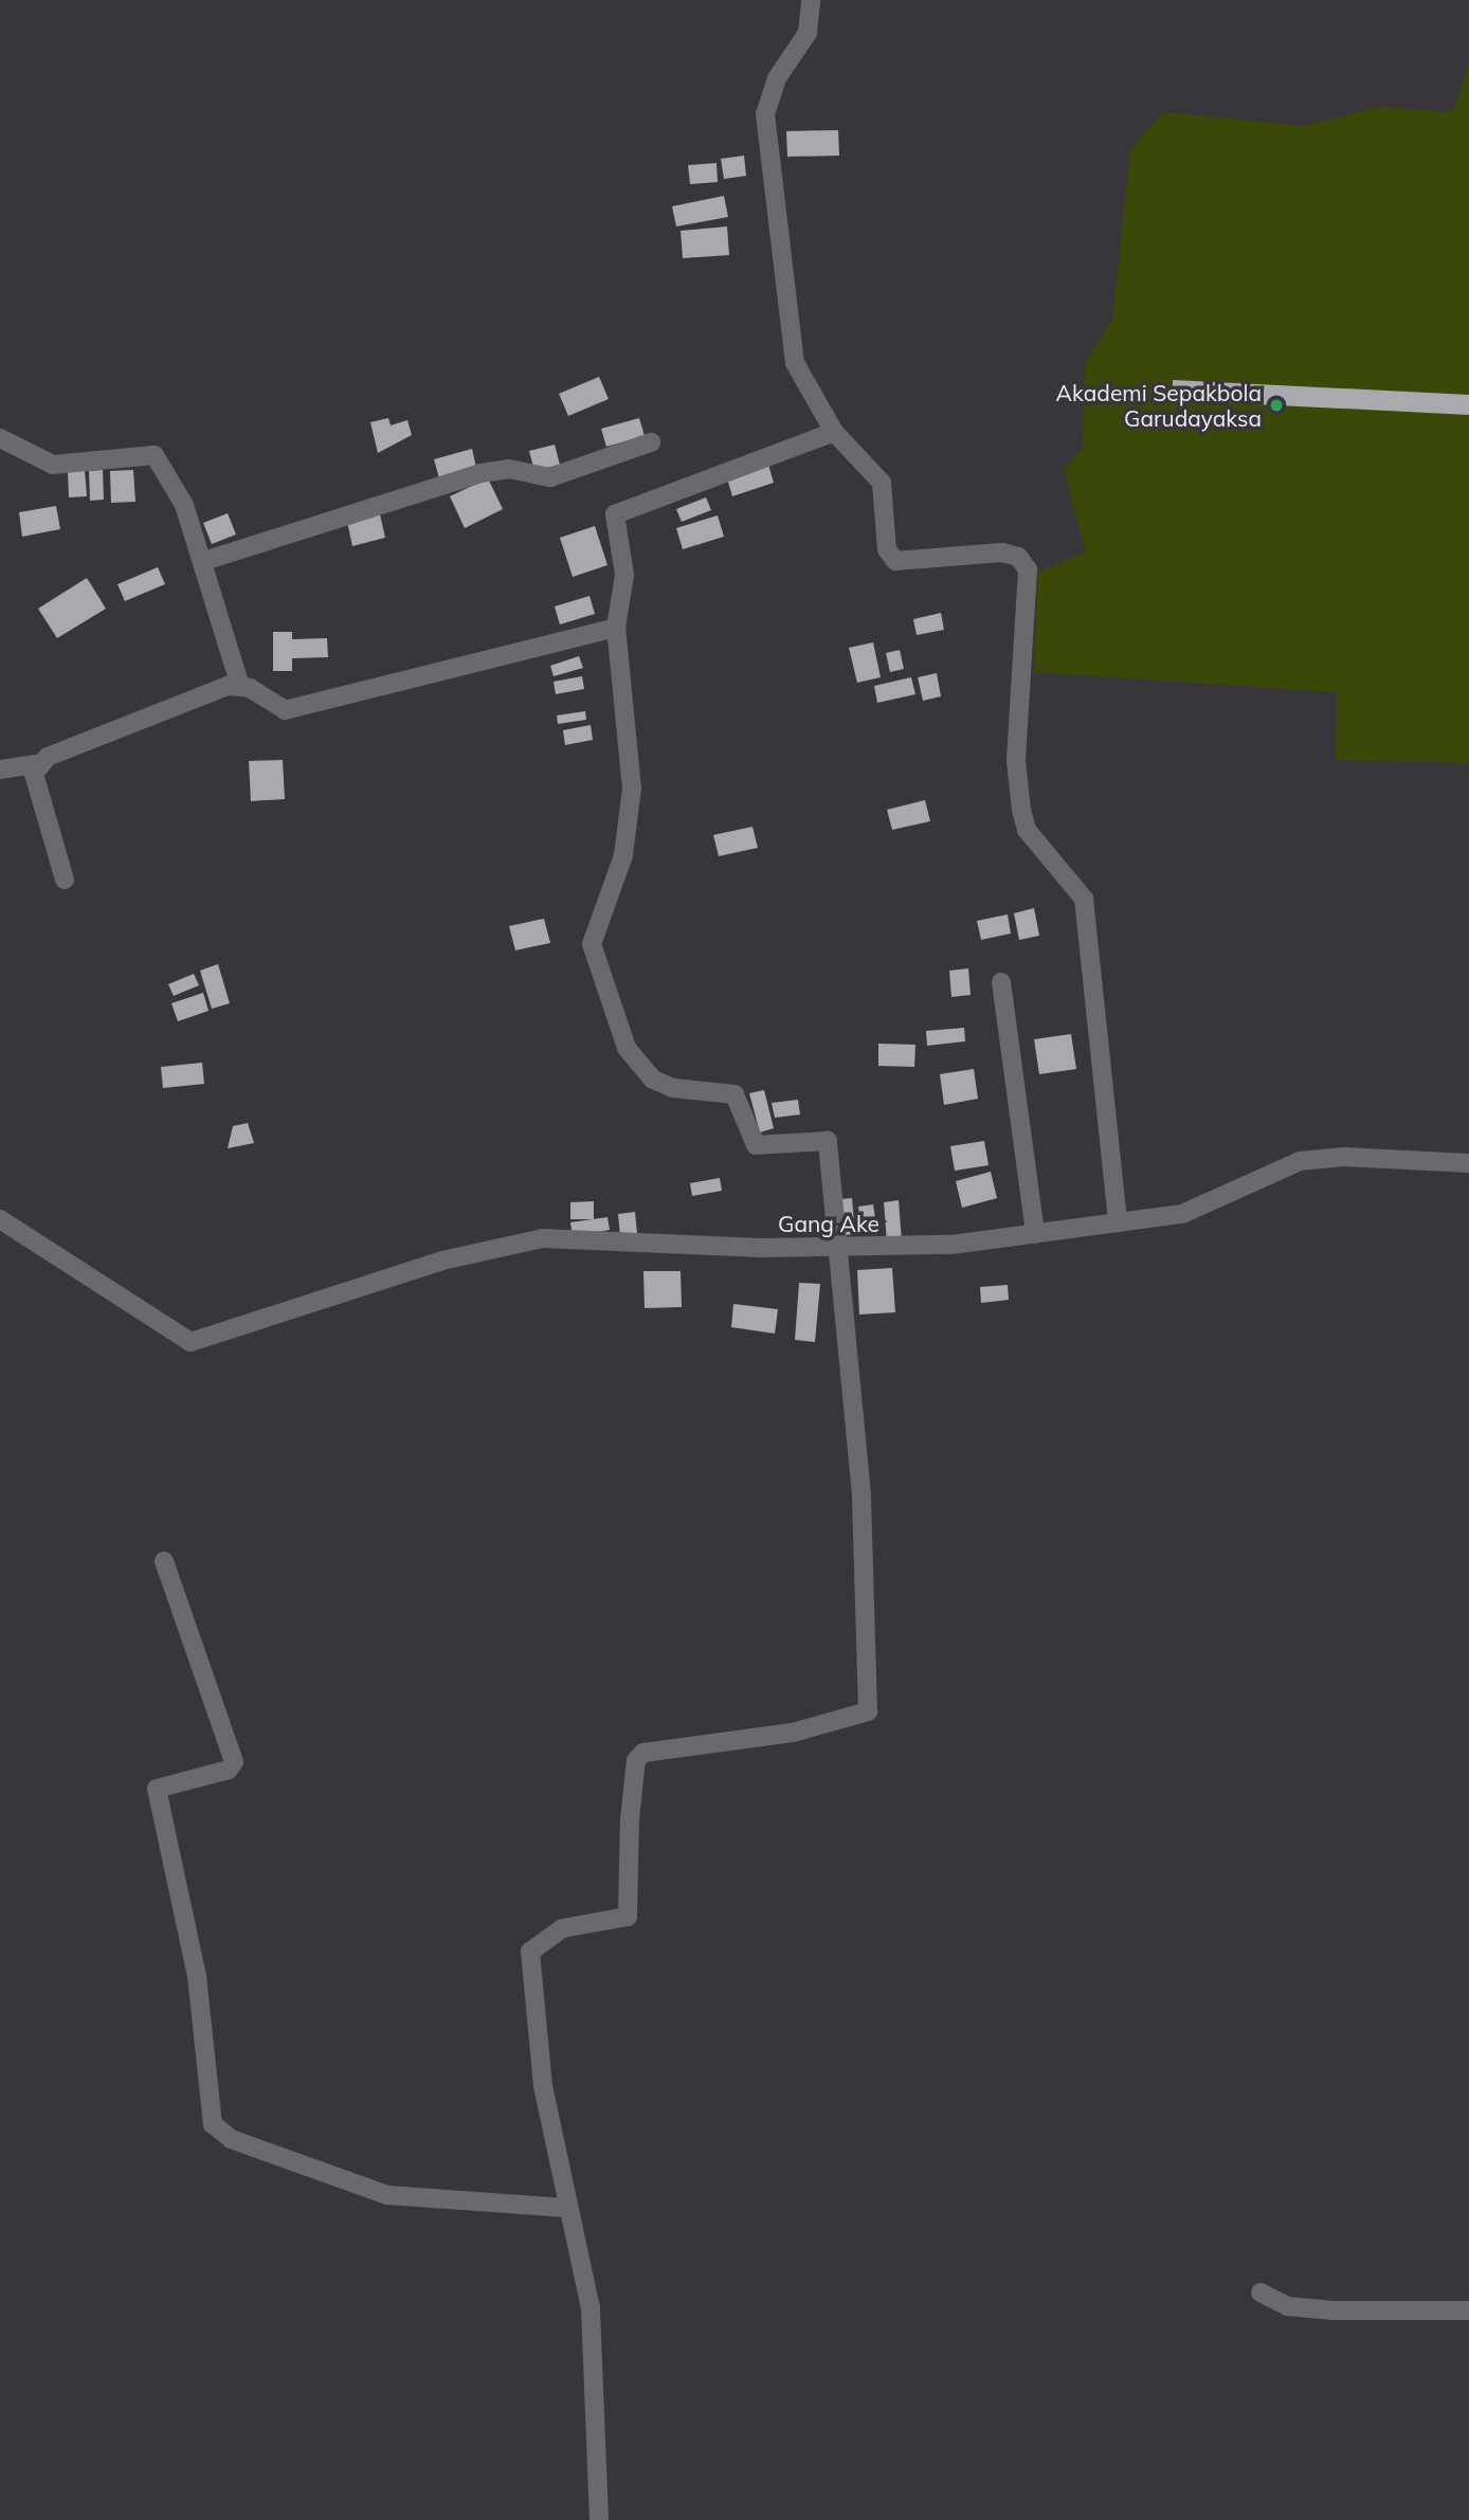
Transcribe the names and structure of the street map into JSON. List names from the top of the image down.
{
  "streets": {
    "street": ["Gang Ake"]
  },
  "places": ["Akademi Sepakbola Garudayaksa"]
}
